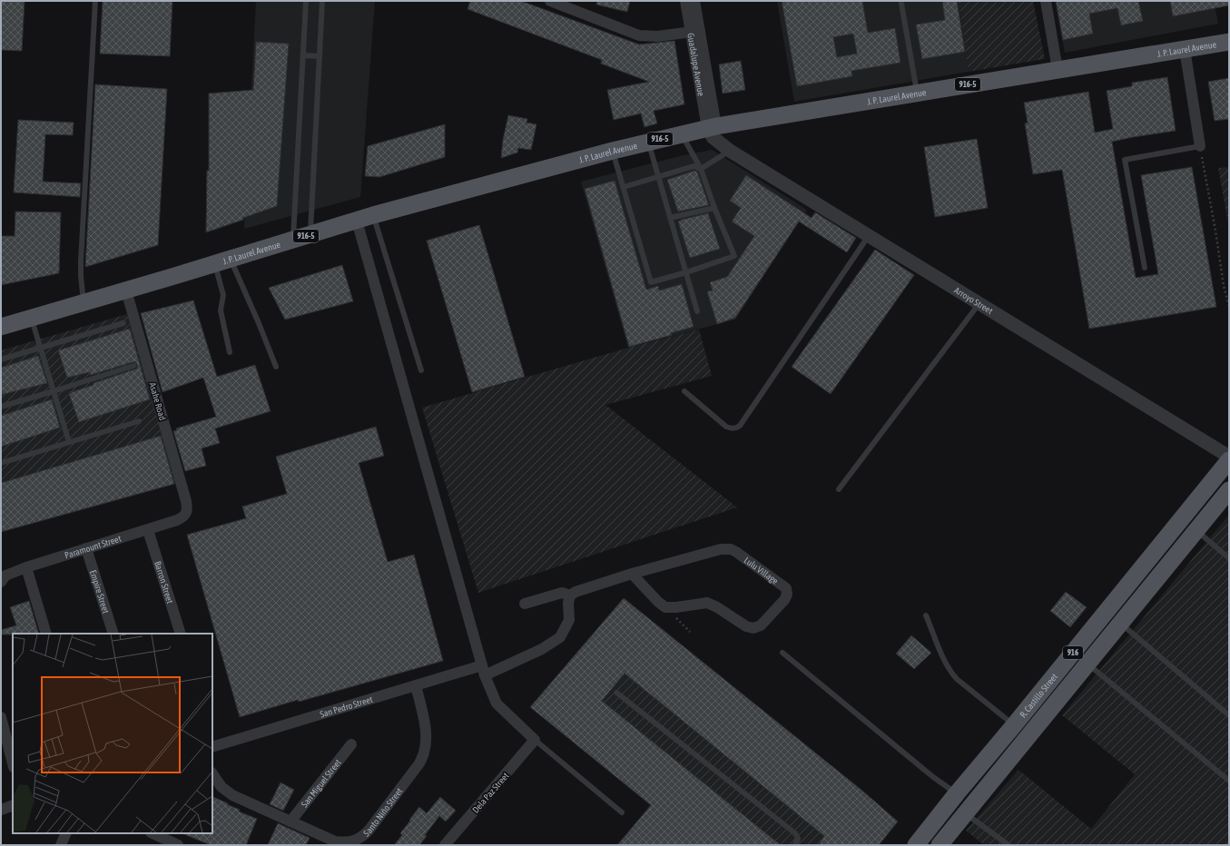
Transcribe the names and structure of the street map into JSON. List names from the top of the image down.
{
  "streets": {
    "main road": [
      "J. P. Laurel Avenue",
      "916-5",
      "916",
      "R. Castillo Street"
    ],
    "street": [
      "Guadalupe Avenue",
      "Arroyo Street",
      "Asahe Road",
      "Paramount Street",
      "Lulu Village",
      "Barron Street",
      "Empire Street",
      "San Pedro Street",
      "San Miguel Street",
      "Dela Paz Street",
      "Santo Niño Street"
    ]
  },
  "crossings": [
    ["J. P. Laurel Avenue", "Guadalupe Avenue"],
    ["J. P. Laurel Avenue", "Arroyo Street"],
    ["J. P. Laurel Avenue", "Asahe Road"],
    ["Guadalupe Avenue", "Arroyo Street"],
    ["Asahe Road", "Paramount Street"],
    ["Paramount Street", "Barron Street"],
    ["Paramount Street", "Empire Street"],
    ["San Pedro Street", "Santo Niño Street"],
    ["San Miguel Street", "Santo Niño Street"]
  ]
}
